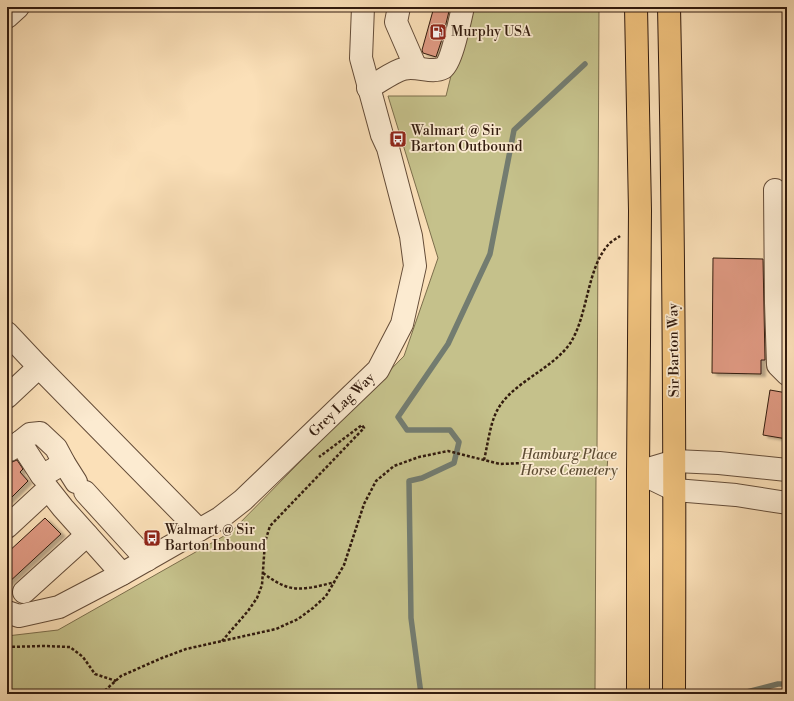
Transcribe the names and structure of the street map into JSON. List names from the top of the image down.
{
  "streets": {
    "main road": ["Sir Barton Way"],
    "street": ["Grey Lag Way"]
  },
  "parks": ["Hamburg Place Horse Cemetery"],
  "places": {
    "fuel station": ["Murphy USA"],
    "bus stop": ["Walmart @ Sir Barton Outbound", "Walmart @ Sir Barton Inbound"]
  }
}
